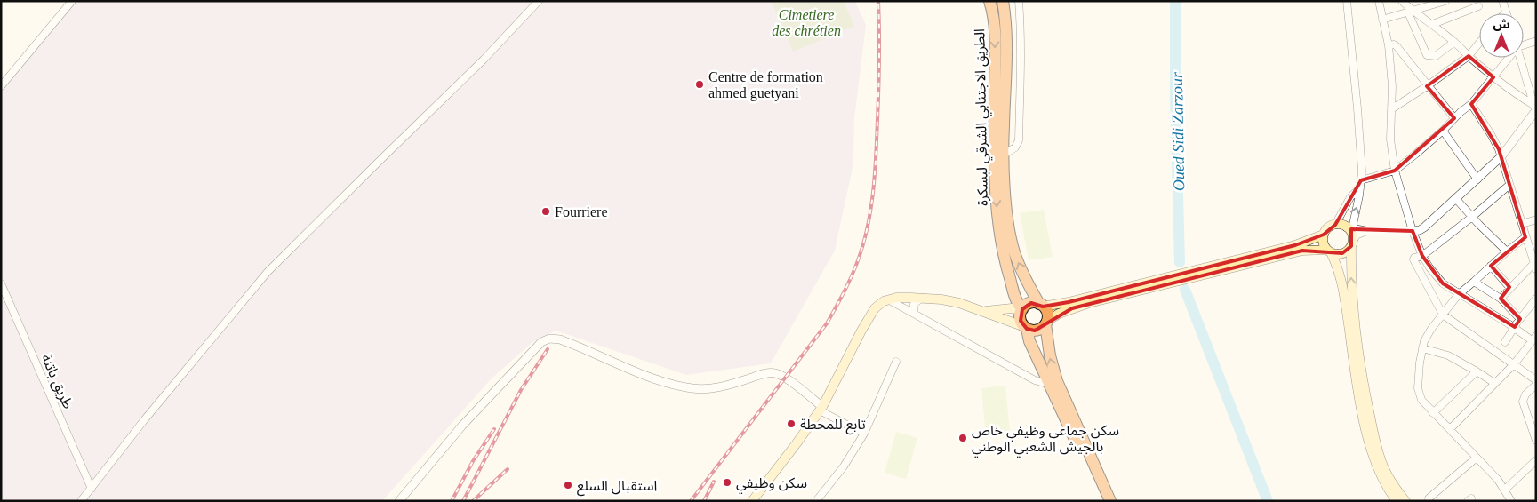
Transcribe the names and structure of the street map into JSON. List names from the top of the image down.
{
  "streets": {
    "highway": ["الطريق الاجتنابي الشرقي لبسكرة"],
    "street": ["طريق باتنة"]
  },
  "water": ["Oued Sidi Zarzour"],
  "parks": ["Cimetiere des chrétien"],
  "places": [
    "Centre de formation ahmed guetyani",
    "Fourriere",
    "تابع للمحطة",
    "سكن جماعي وظيفي خاص بالجيش الشعبي الوطني",
    "سكن وظيفي",
    "استقبال السلع"
  ],
  "north": "top"
}
